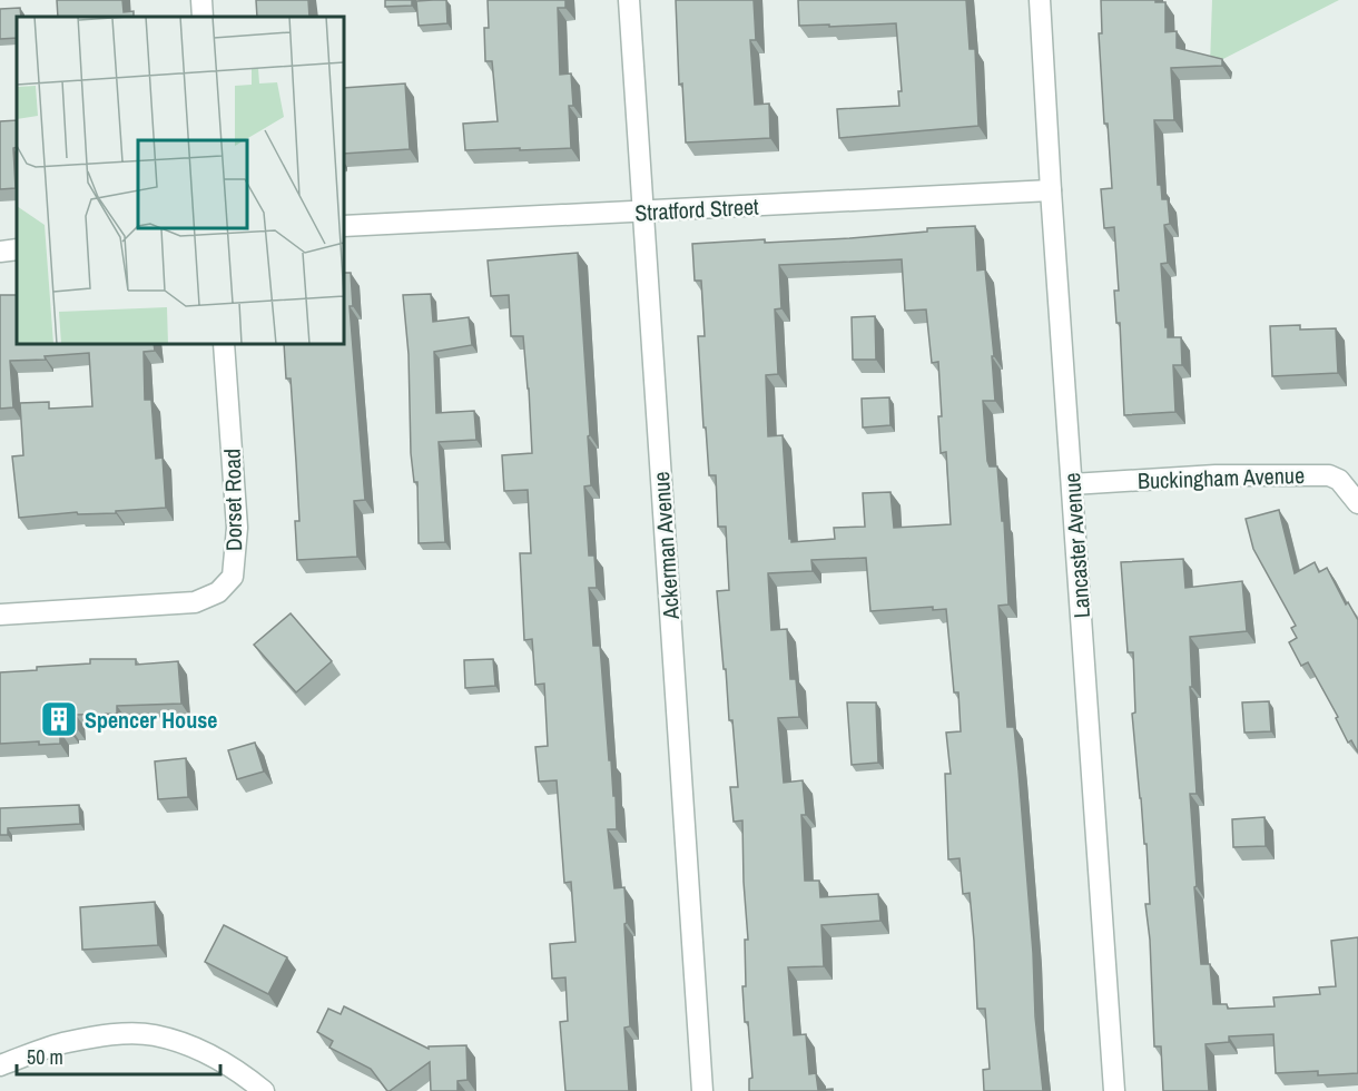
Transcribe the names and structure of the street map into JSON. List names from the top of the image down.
{
  "streets": {
    "street": [
      "Stratford Street",
      "Buckingham Avenue",
      "Dorset Road",
      "Ackerman Avenue",
      "Lancaster Avenue"
    ]
  },
  "crossings": [
    ["Stratford Street", "Ackerman Avenue"],
    ["Stratford Street", "Lancaster Avenue"],
    ["Buckingham Avenue", "Lancaster Avenue"]
  ],
  "places": {
    "building": ["Spencer House"]
  },
  "scale_bar": "50 m"
}
